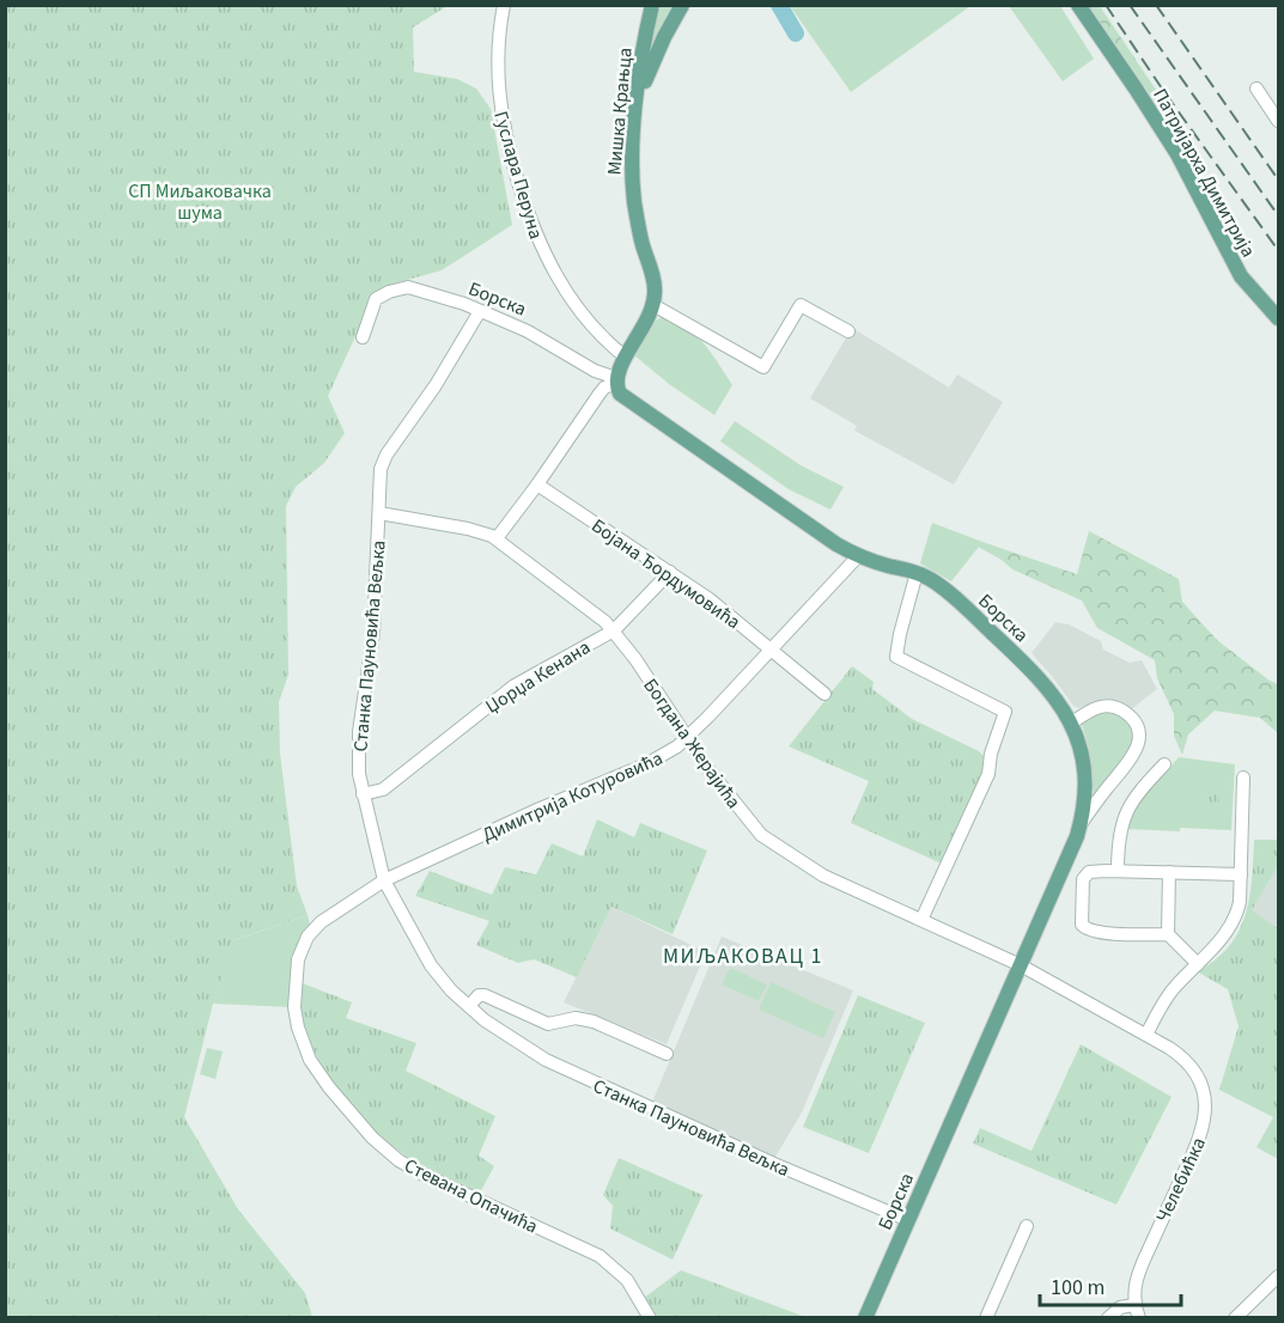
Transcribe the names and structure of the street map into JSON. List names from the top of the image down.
{
  "streets": {
    "main road": ["Мишка Крањца", "Патријарха Димитрија", "Борска"],
    "street": [
      "Гуслара Перуна",
      "Бојана Ђордумовића",
      "Станка Пауновића Вељка",
      "Џорџа Кенана",
      "Богдана Жерајића",
      "Димитрија Котуровића",
      "Челебићка",
      "Стевана Опачића"
    ]
  },
  "crossings": [
    ["Борска", "Станка Пауновића Вељка"],
    ["Борска", "Богдана Жерајића"],
    ["Борска", "Димитрија Котуровића"],
    ["Борска", "Челебићка"],
    ["Бојана Ђордумовића", "Џорџа Кенана"],
    ["Бојана Ђордумовића", "Димитрија Котуровића"],
    ["Станка Пауновића Вељка", "Џорџа Кенана"],
    ["Станка Пауновића Вељка", "Богдана Жерајића"],
    ["Станка Пауновића Вељка", "Димитрија Котуровића"],
    ["Станка Пауновића Вељка", "Стевана Опачића"],
    ["Џорџа Кенана", "Богдана Жерајића"],
    ["Богдана Жерајића", "Димитрија Котуровића"],
    ["Богдана Жерајића", "Челебићка"],
    ["Димитрија Котуровића", "Стевана Опачића"]
  ],
  "districts": ["МИЉАКОВАЦ 1"],
  "parks": ["СП Миљаковачка шума"],
  "scale_bar": "100 m"
}
